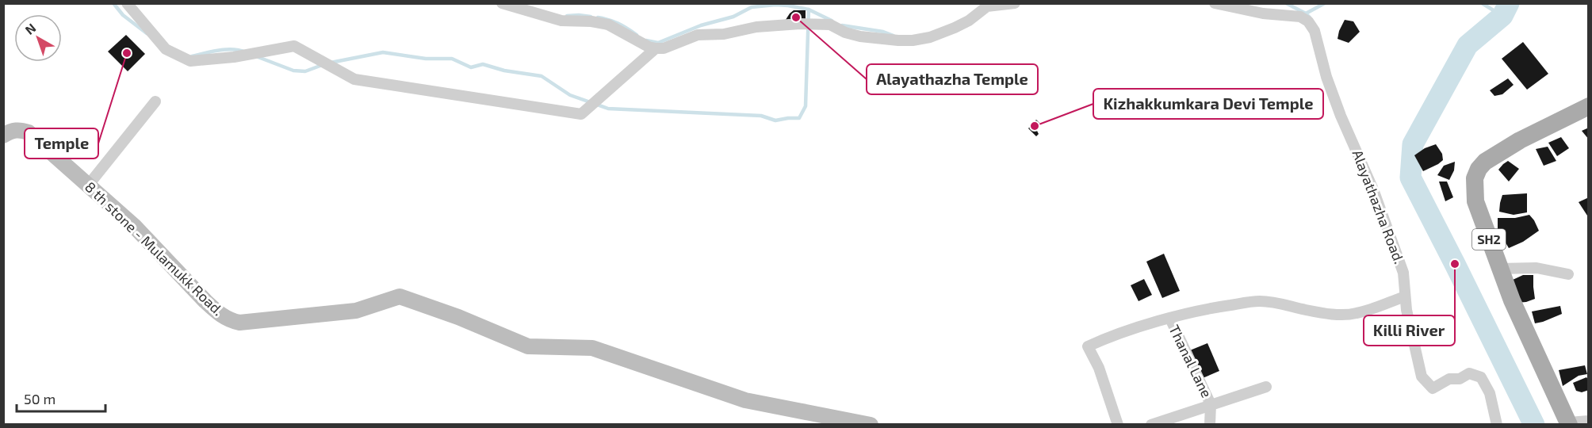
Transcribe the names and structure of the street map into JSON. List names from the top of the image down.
{
  "streets": {
    "main road": ["SH2", "8 th stone - Mulamukk Road."],
    "street": ["Alayathazha Road.", "Thanal Lane"]
  },
  "places": [
    "Alayathazha Temple",
    "Temple",
    "Kizhakkumkara Devi Temple",
    "Killi River"
  ],
  "scale_bar": "50 m",
  "north": "top left"
}
